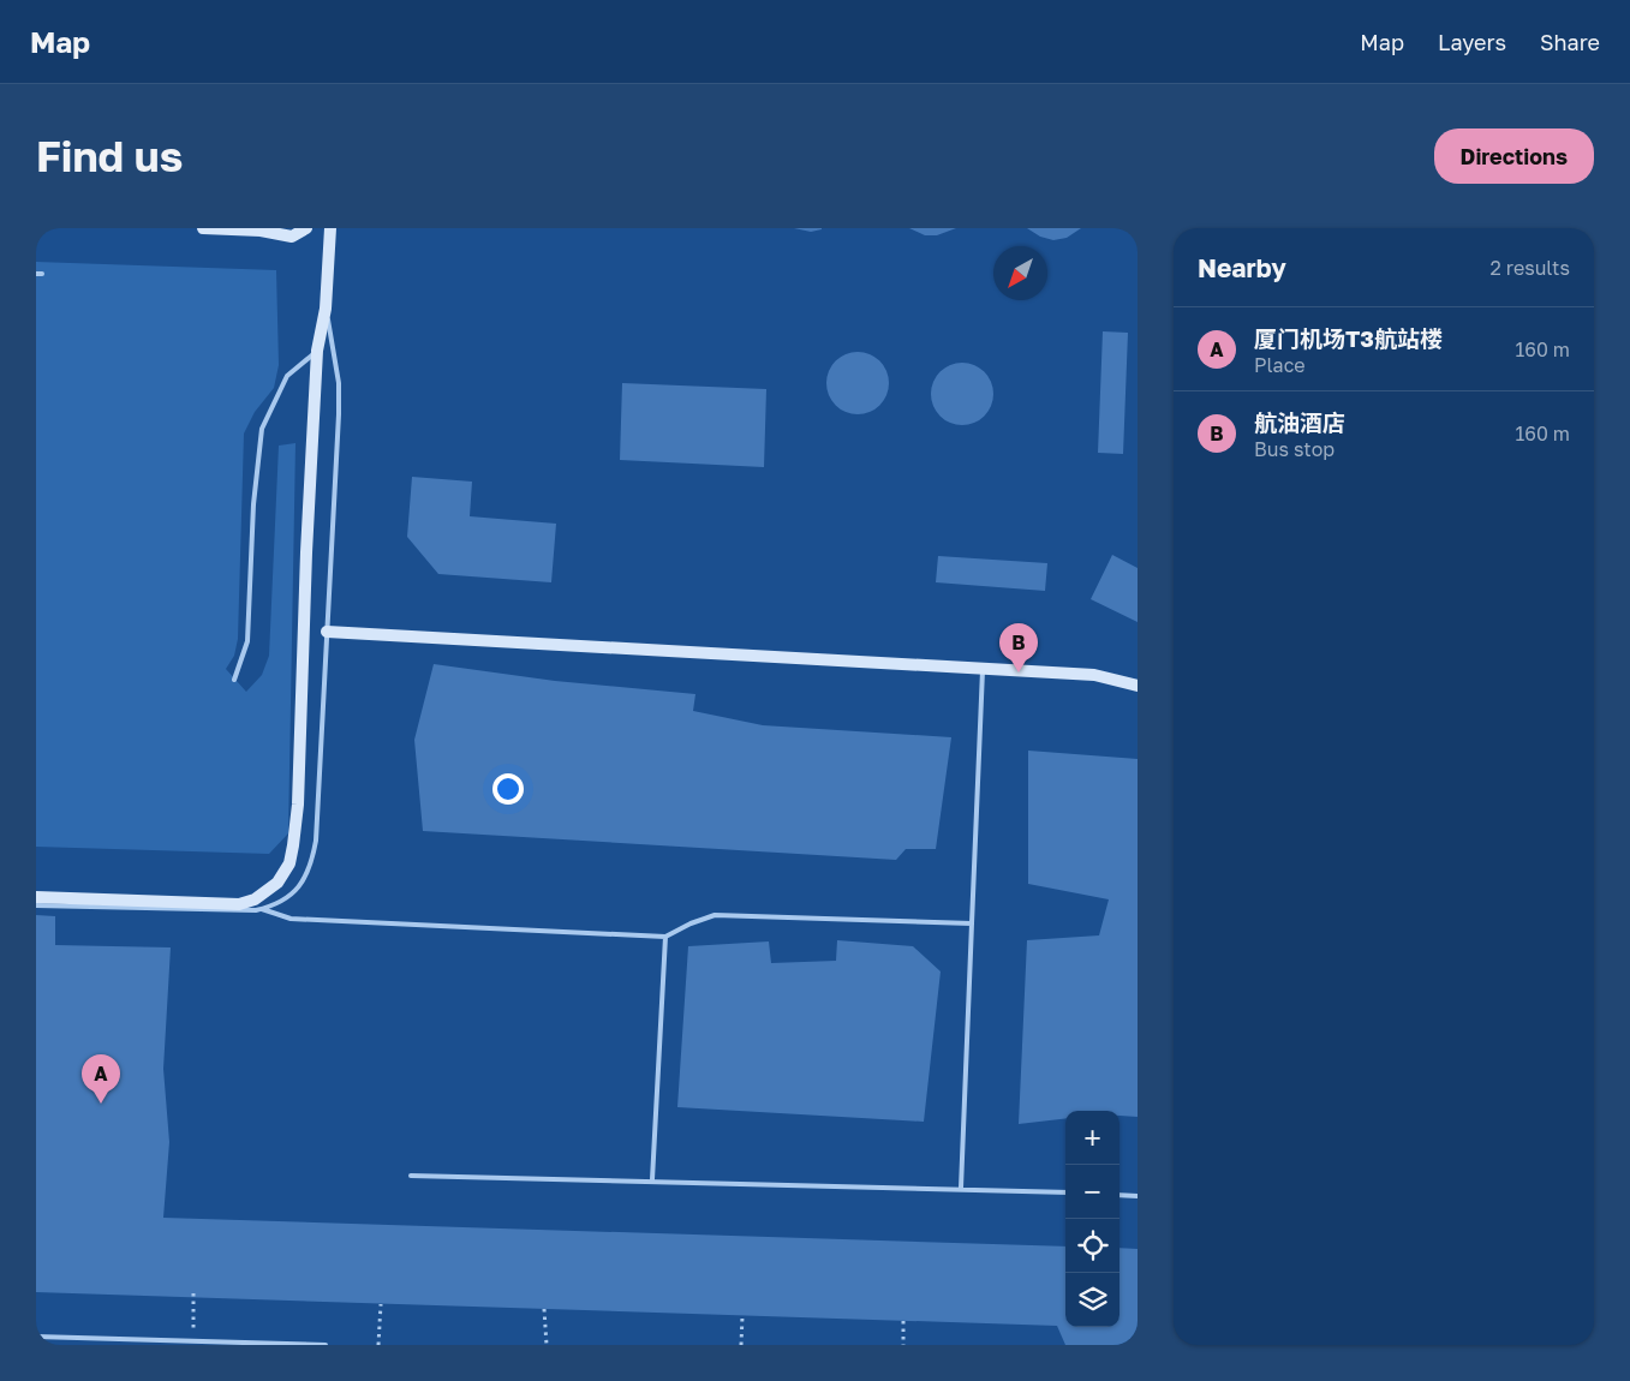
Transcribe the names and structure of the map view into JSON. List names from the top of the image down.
{
  "north": "bottom left",
  "page": {
    "header": "Map",
    "nav": ["Map", "Layers", "Share"],
    "buttons": "Directions",
    "title": "Find us",
    "heading": ["Nearby", "2 results"],
    "list": [
      {
        "mark": "A",
        "name": "厦门机场T3航站楼",
        "note": "Place",
        "value": "160 m"
      },
      {
        "mark": "B",
        "name": "航油酒店",
        "note": "Bus stop",
        "value": "160 m"
      }
    ],
    "pins": ["B", "A"],
    "map_buttons": ["+", "−"]
  }
}
